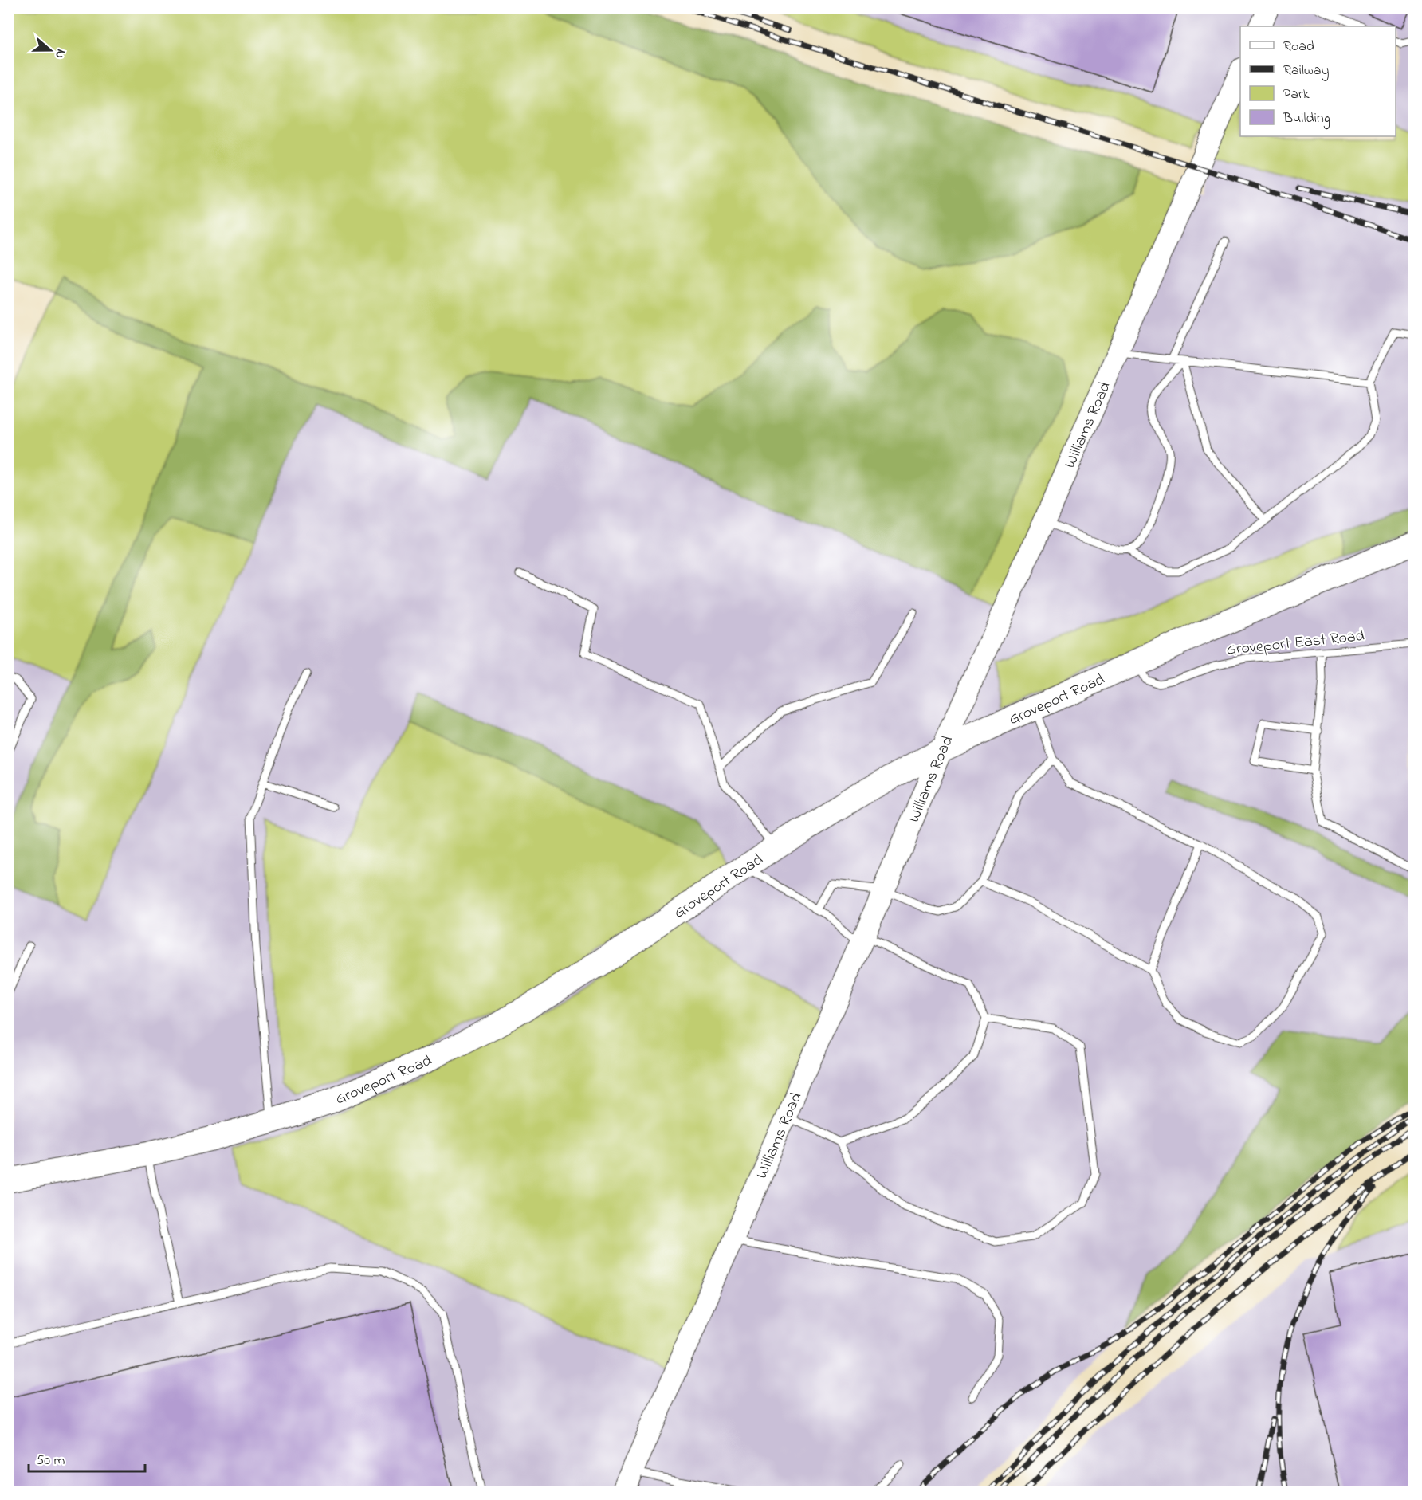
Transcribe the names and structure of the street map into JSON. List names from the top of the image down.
{
  "streets": {
    "main road": ["Williams Road", "Groveport Road"],
    "lane": ["Groveport East Road"]
  },
  "crossings": [
    ["Williams Road", "Groveport Road"],
    ["Groveport East Road", "Groveport Road"]
  ],
  "legend": [
    "Road",
    "Railway",
    "Park",
    "Building"
  ],
  "scale_bar": "50 m",
  "north": "right"
}
